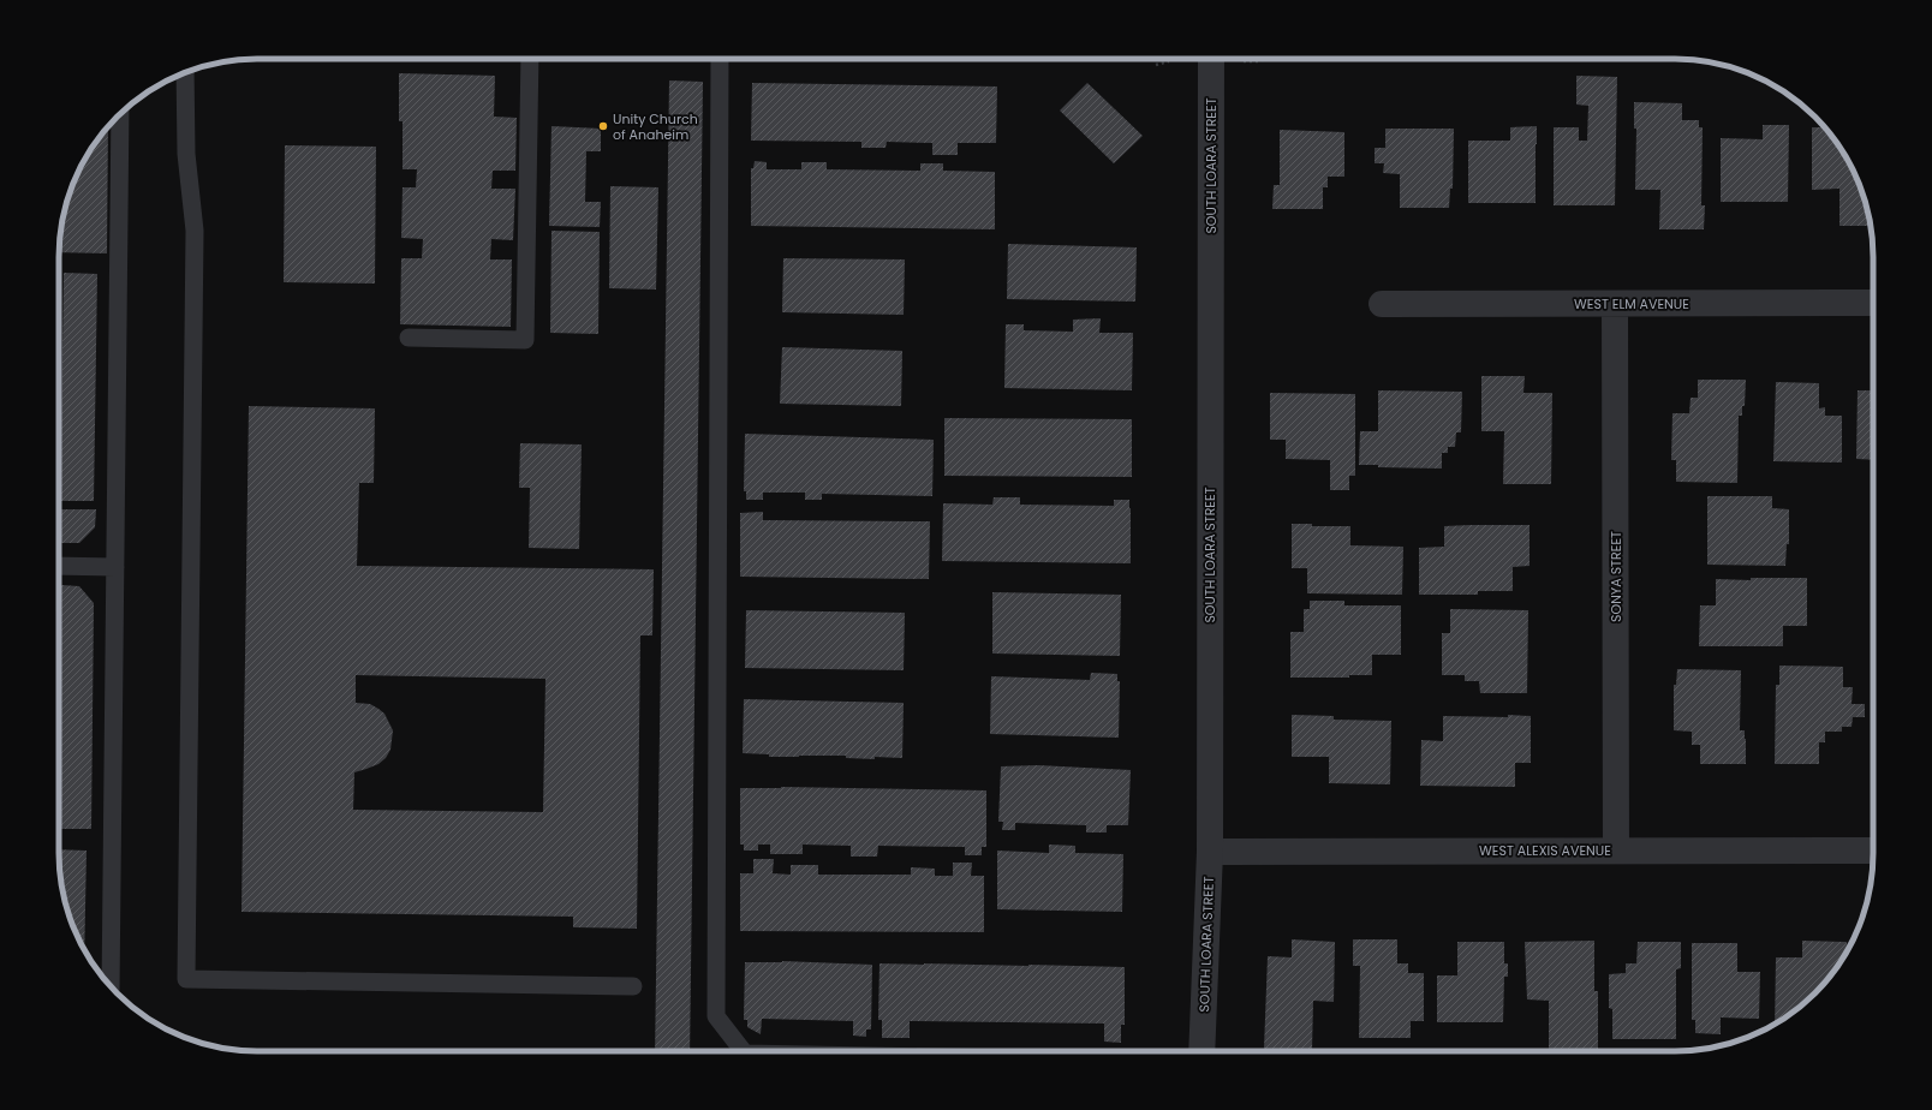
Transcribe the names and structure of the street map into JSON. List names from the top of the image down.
{
  "streets": {
    "street": [
      "SOUTH LOARA STREET",
      "WEST ELM AVENUE",
      "SONYA STREET",
      "WEST ALEXIS AVENUE"
    ]
  },
  "crossings": [
    ["SOUTH LOARA STREET", "WEST ALEXIS AVENUE"],
    ["WEST ELM AVENUE", "SONYA STREET"],
    ["SONYA STREET", "WEST ALEXIS AVENUE"]
  ],
  "places": ["Unity Church of Anaheim"]
}
